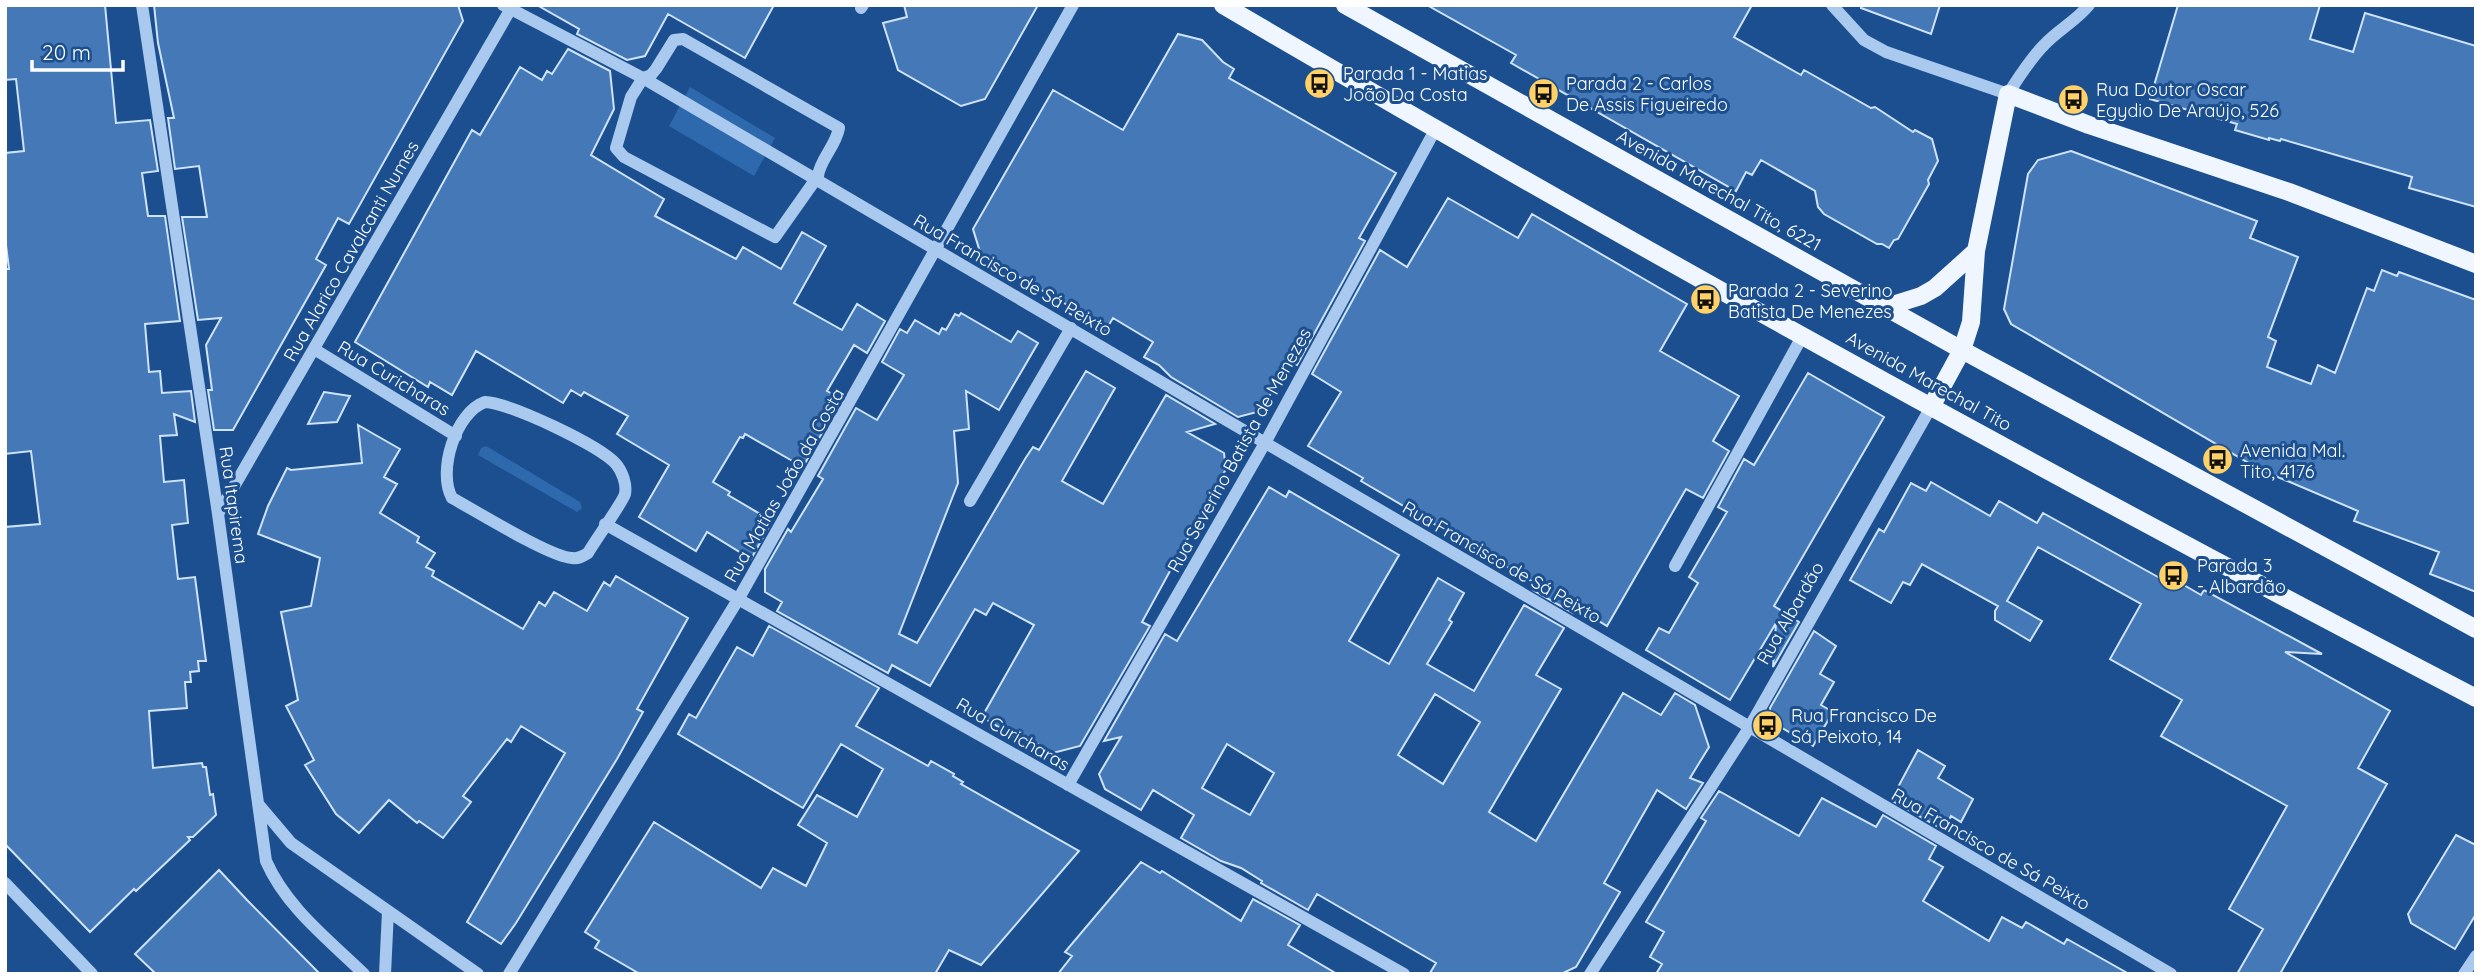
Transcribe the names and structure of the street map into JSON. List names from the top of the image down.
{
  "streets": {
    "main road": ["Avenida Marechal Tito, 6221", "Avenida Marechal Tito", "Rua Albardão"],
    "street": [
      "Rua Alarico Cavalcanti Numes",
      "Rua Francisco de Sá Peixto",
      "Rua Curicharas",
      "Rua Severino Batista de Menezes",
      "Rua Matias João da Costa",
      "Rua Itapirema"
    ]
  },
  "crossings": [
    ["Avenida Marechal Tito, 6221", "Rua Albardão"],
    ["Rua Alarico Cavalcanti Numes", "Rua Francisco de Sá Peixto"],
    ["Rua Alarico Cavalcanti Numes", "Rua Curicharas"],
    ["Rua Alarico Cavalcanti Numes", "Rua Itapirema"],
    ["Rua Francisco de Sá Peixto", "Rua Severino Batista de Menezes"],
    ["Rua Francisco de Sá Peixto", "Rua Matias João da Costa"],
    ["Rua Francisco de Sá Peixto", "Rua Albardão"],
    ["Rua Curicharas", "Rua Severino Batista de Menezes"],
    ["Rua Curicharas", "Rua Matias João da Costa"],
    ["Avenida Marechal Tito", "Rua Severino Batista de Menezes"],
    ["Avenida Marechal Tito", "Rua Albardão"]
  ],
  "places": {
    "bus stop": [
      "Parada 1 - Matias João Da Costa",
      "Parada 2 - Carlos De Assis Figueiredo",
      "Rua Doutor Oscar Egydio De Araújo, 526",
      "Parada 2 - Severino Batista De Menezes",
      "Avenida Mal. Tito, 4176",
      "Parada 3 - Albardão",
      "Rua Francisco De Sá Peixoto, 14"
    ]
  },
  "scale_bar": "20 m"
}
